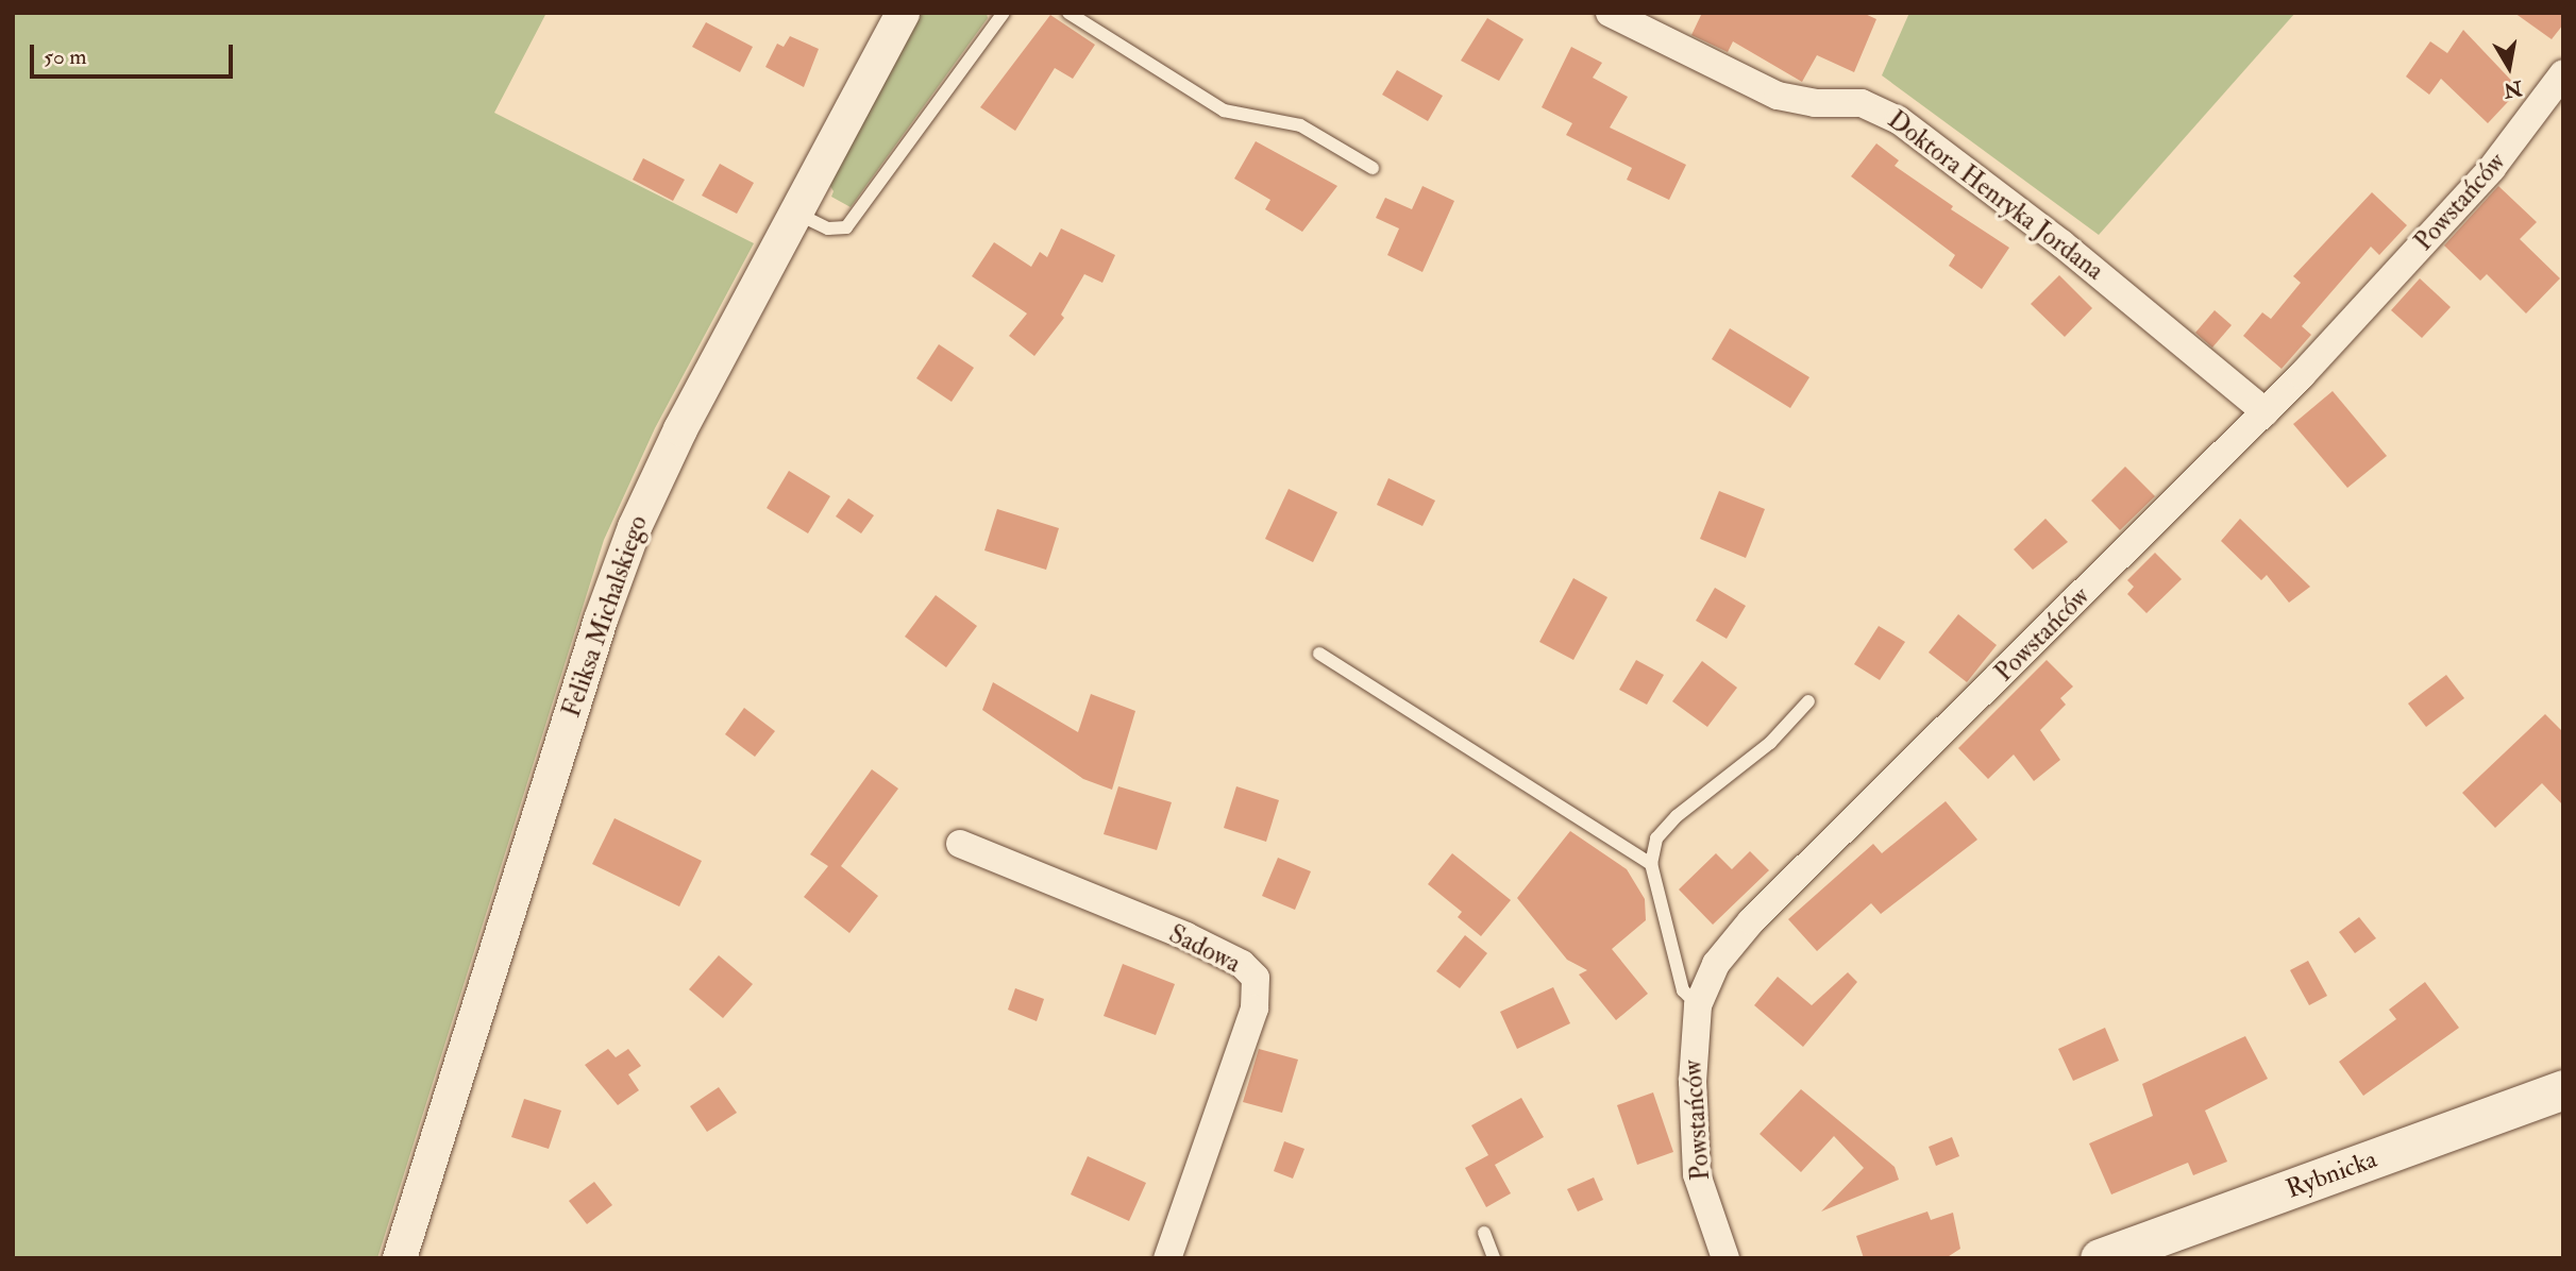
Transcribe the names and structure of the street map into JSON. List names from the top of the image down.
{
  "streets": {
    "main road": ["Rybnicka"],
    "street": [
      "Doktora Henryka Jordana",
      "Powstańców",
      "Feliksa Michalskiego",
      "Sadowa"
    ]
  },
  "crossings": [
    ["Doktora Henryka Jordana", "Powstańców"]
  ],
  "scale_bar": "50 m",
  "north": "bottom"
}
